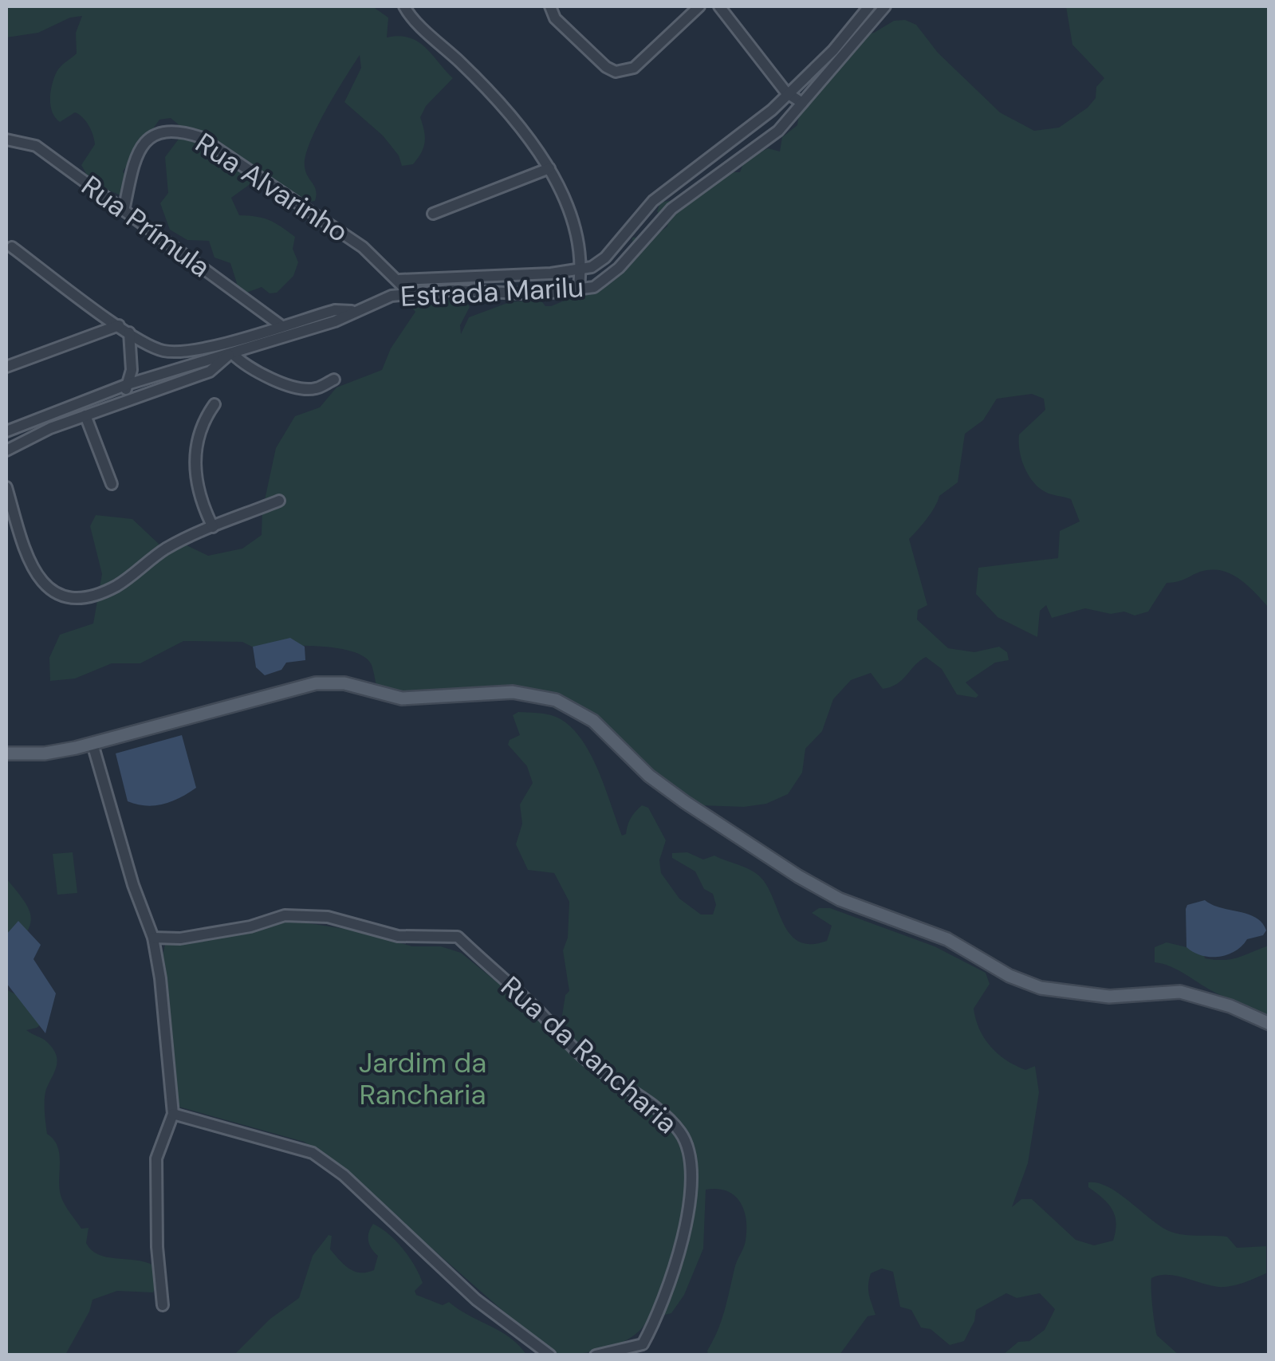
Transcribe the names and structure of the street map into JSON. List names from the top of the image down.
{
  "streets": {
    "street": [
      "Rua Alvarinho",
      "Rua Prímula",
      "Estrada Marilu",
      "Rua da Rancharia"
    ]
  },
  "crossings": [
    ["Rua Alvarinho", "Rua Prímula"],
    ["Rua Alvarinho", "Estrada Marilu"]
  ],
  "parks": ["Jardim da Rancharia"]
}
